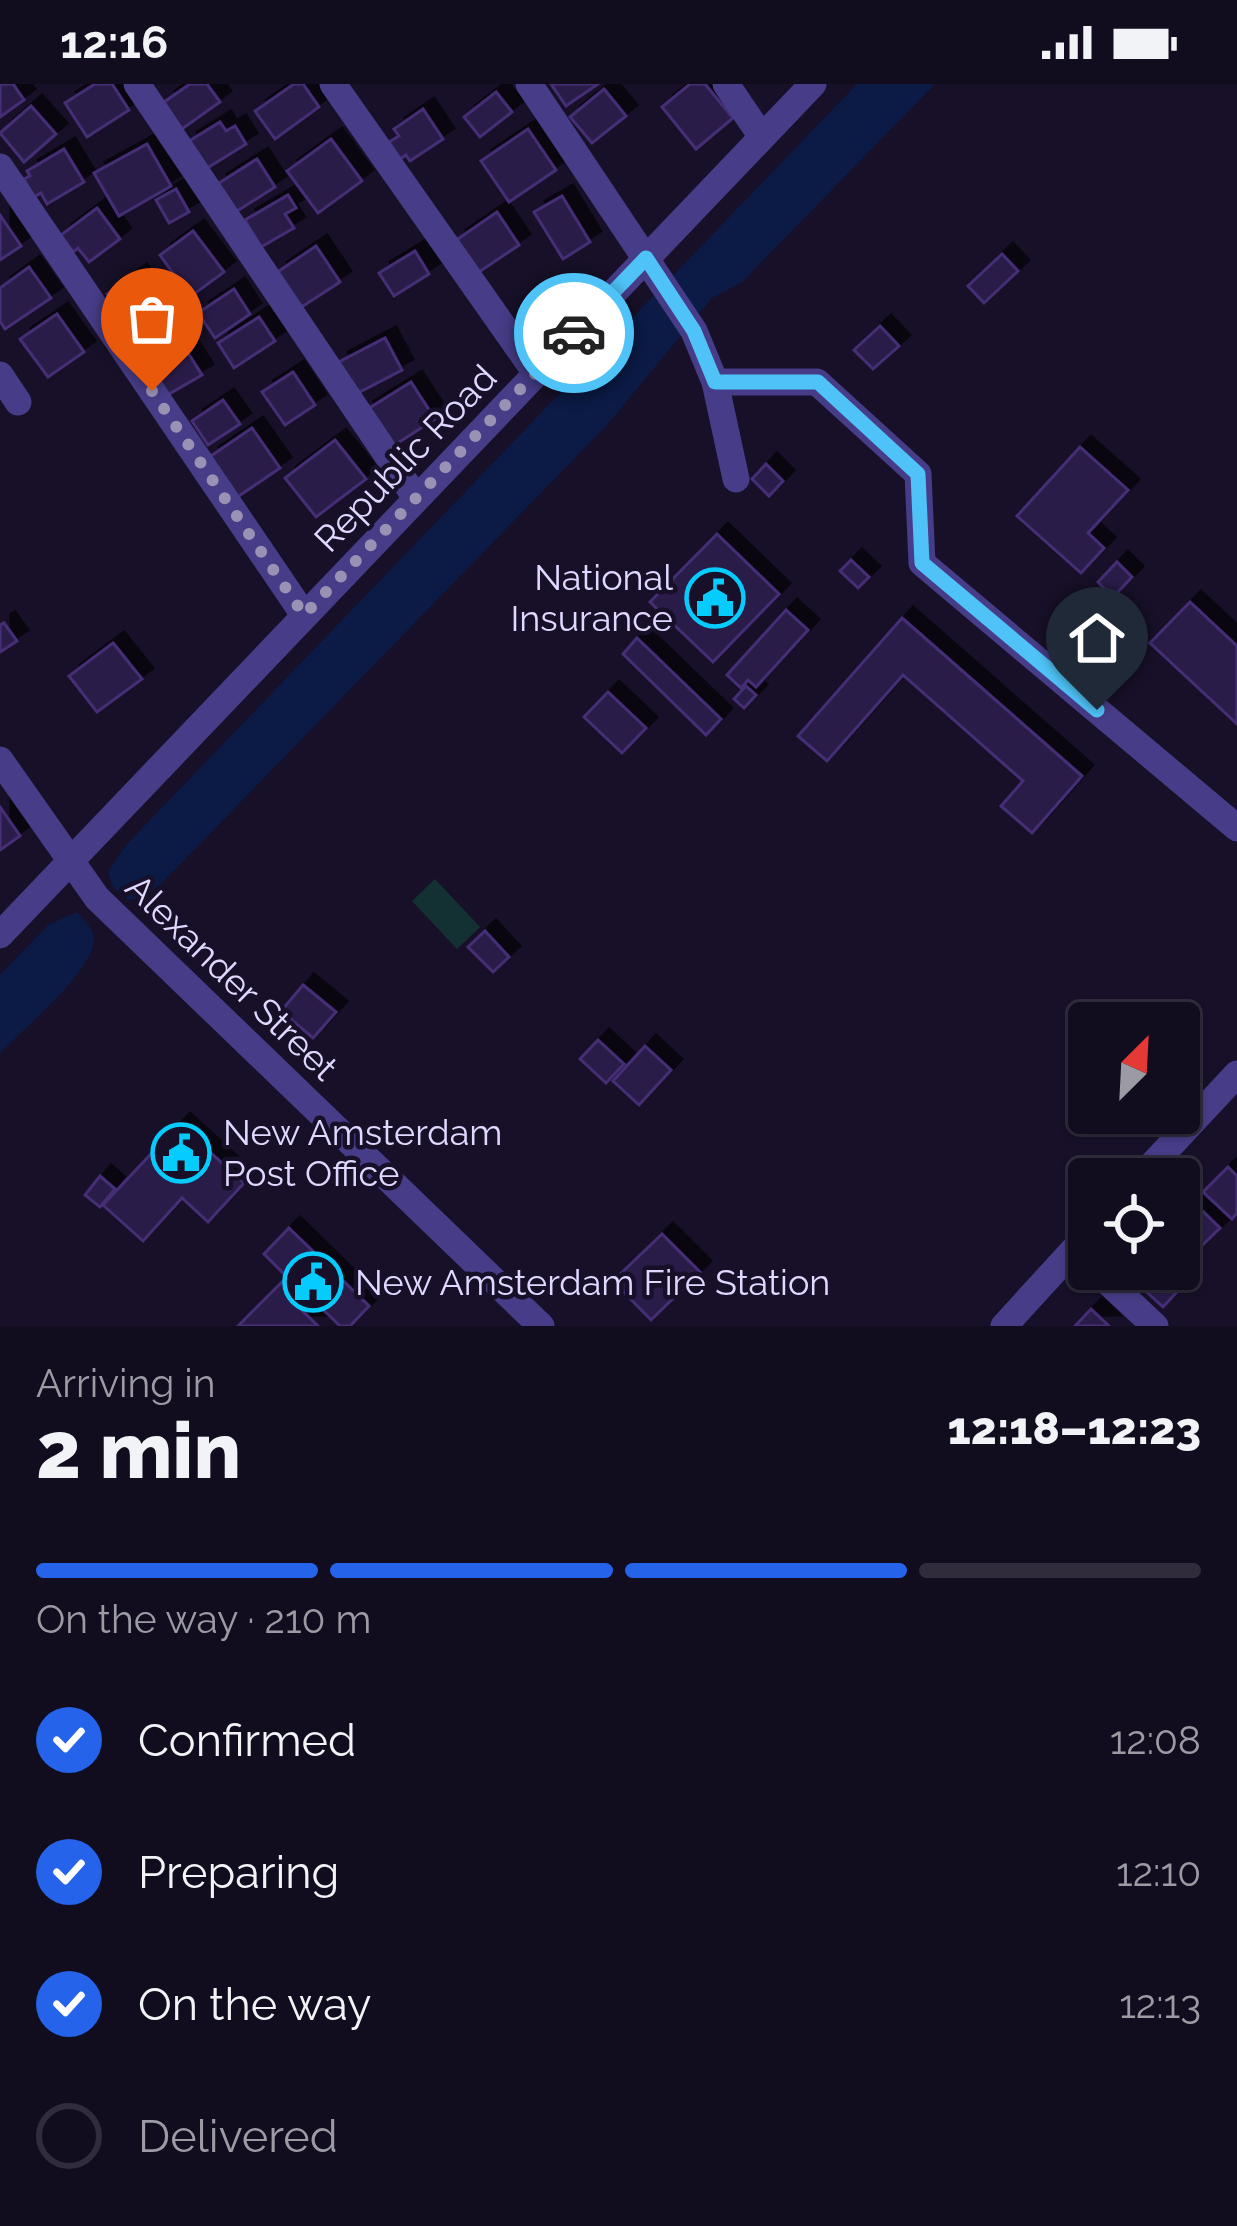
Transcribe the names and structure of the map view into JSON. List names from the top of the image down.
{
  "streets": {
    "street": ["Republic Road", "Alexander Street"]
  },
  "crossings": [
    ["Republic Road", "Alexander Street"]
  ],
  "places": {
    "public building": ["National Insurance", "New Amsterdam Post Office", "New Amsterdam Fire Station"]
  },
  "north": "top right",
  "page": {
    "status": "12:16",
    "heading": ["2 min", "Arriving in", "12:18–12:23"],
    "bar": "On the way · 210 m",
    "list": [
      ["Confirmed", "12:08"],
      ["Preparing", "12:10"],
      ["On the way", "12:13"],
      "Delivered"
    ]
  }
}
